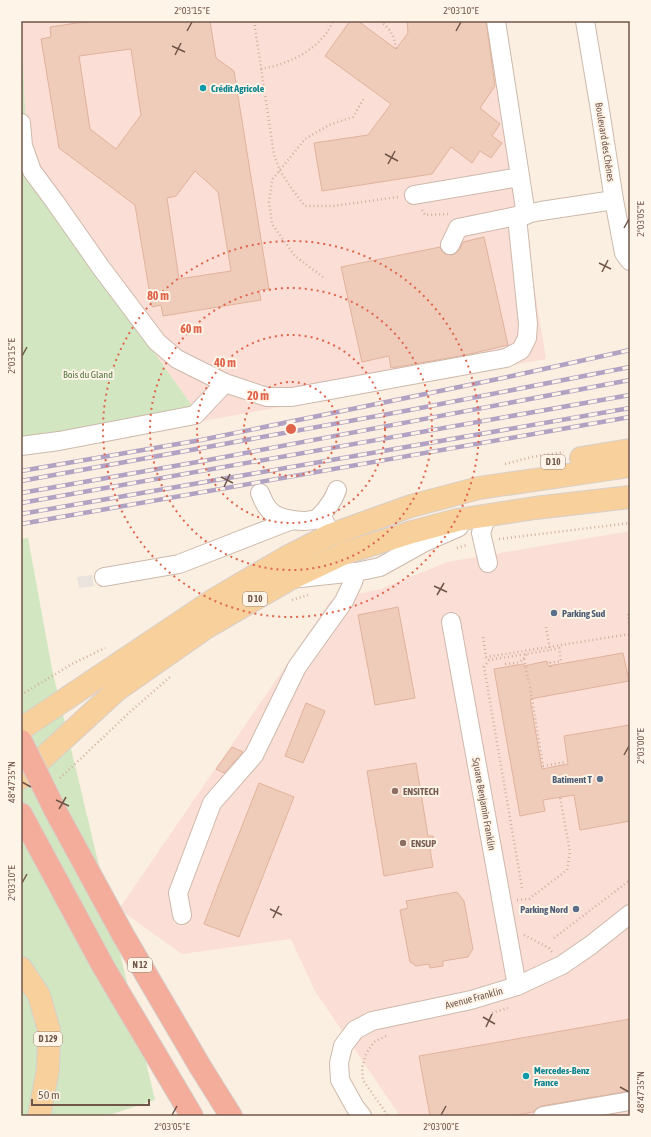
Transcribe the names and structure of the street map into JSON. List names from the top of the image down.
{
  "streets": {
    "highway": ["N 12"],
    "main road": ["D 10", "D 129"],
    "street": ["Boulevard des Chênes", "Square Benjamin Franklin", "Avenue Franklin"]
  },
  "crossings": [
    ["Square Benjamin Franklin", "Avenue Franklin"]
  ],
  "parks": ["Bois du Gland"],
  "places": [
    "Crédit Agricole",
    "Parking Sud",
    "Batiment T",
    "ENSITECH",
    "ENSUP",
    "Parking Nord",
    "Mercedes-Benz France"
  ],
  "scale_bar": "50 m",
  "coordinates": [
    "2°03'15\"E",
    "2°03'10\"E",
    "2°03'05\"E",
    "2°03'00\"E",
    "48°47'35\"N"
  ],
  "rings": [
    "80 m",
    "60 m",
    "40 m",
    "20 m"
  ]
}
